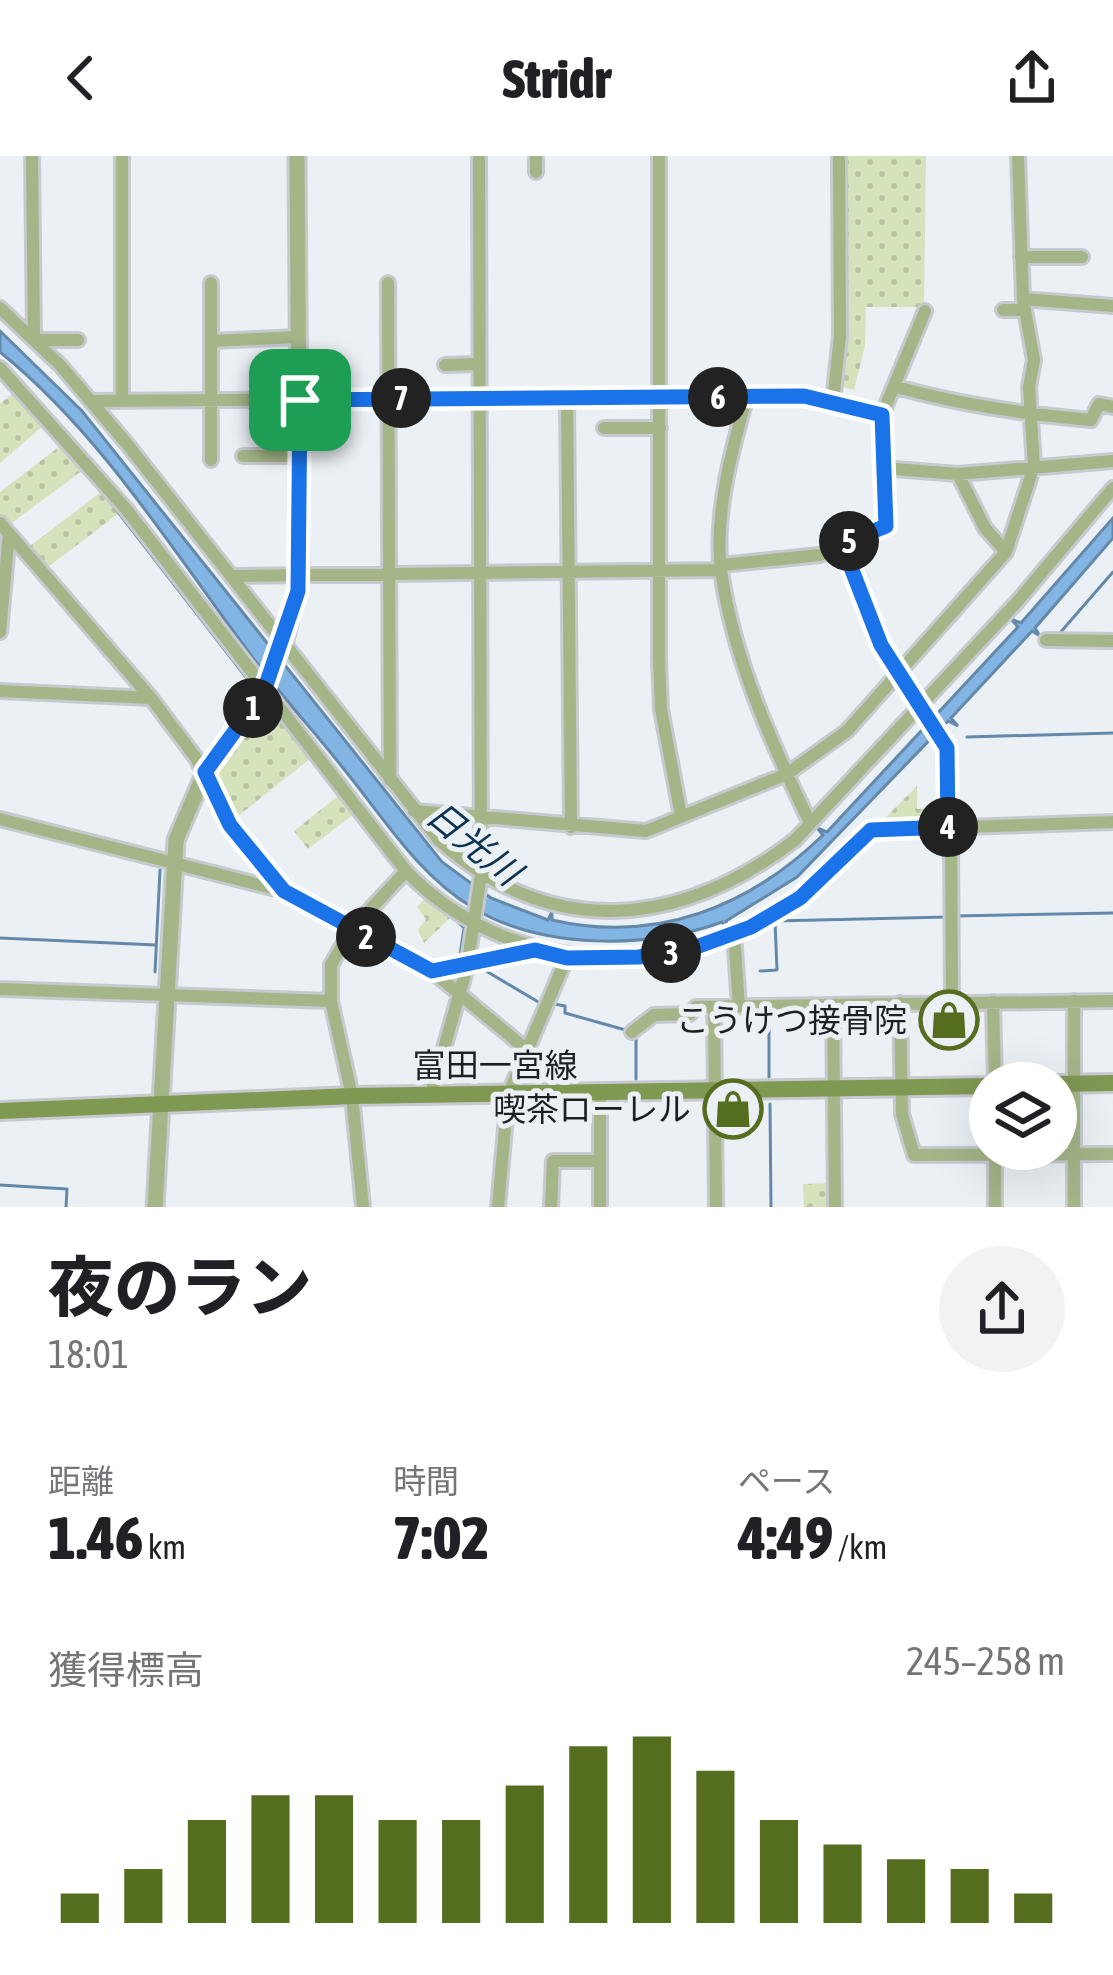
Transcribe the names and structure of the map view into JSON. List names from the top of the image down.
{
  "streets": {
    "main road": ["富田一宮線"]
  },
  "water": ["日光川"],
  "places": {
    "shop": ["こうけつ接骨院", "喫茶ローレル"]
  },
  "page": {
    "header": "Stridr",
    "pins": [
      "6",
      "7",
      "5",
      "1",
      "4",
      "2",
      "3"
    ],
    "heading": ["夜のラン", "18:01"],
    "stats": [
      ["距離", "1.46 km"],
      ["時間", "7:02"],
      ["ペース", "4:49 /km"]
    ],
    "chart": ["獲得標高", "245–258 m"]
  }
}
